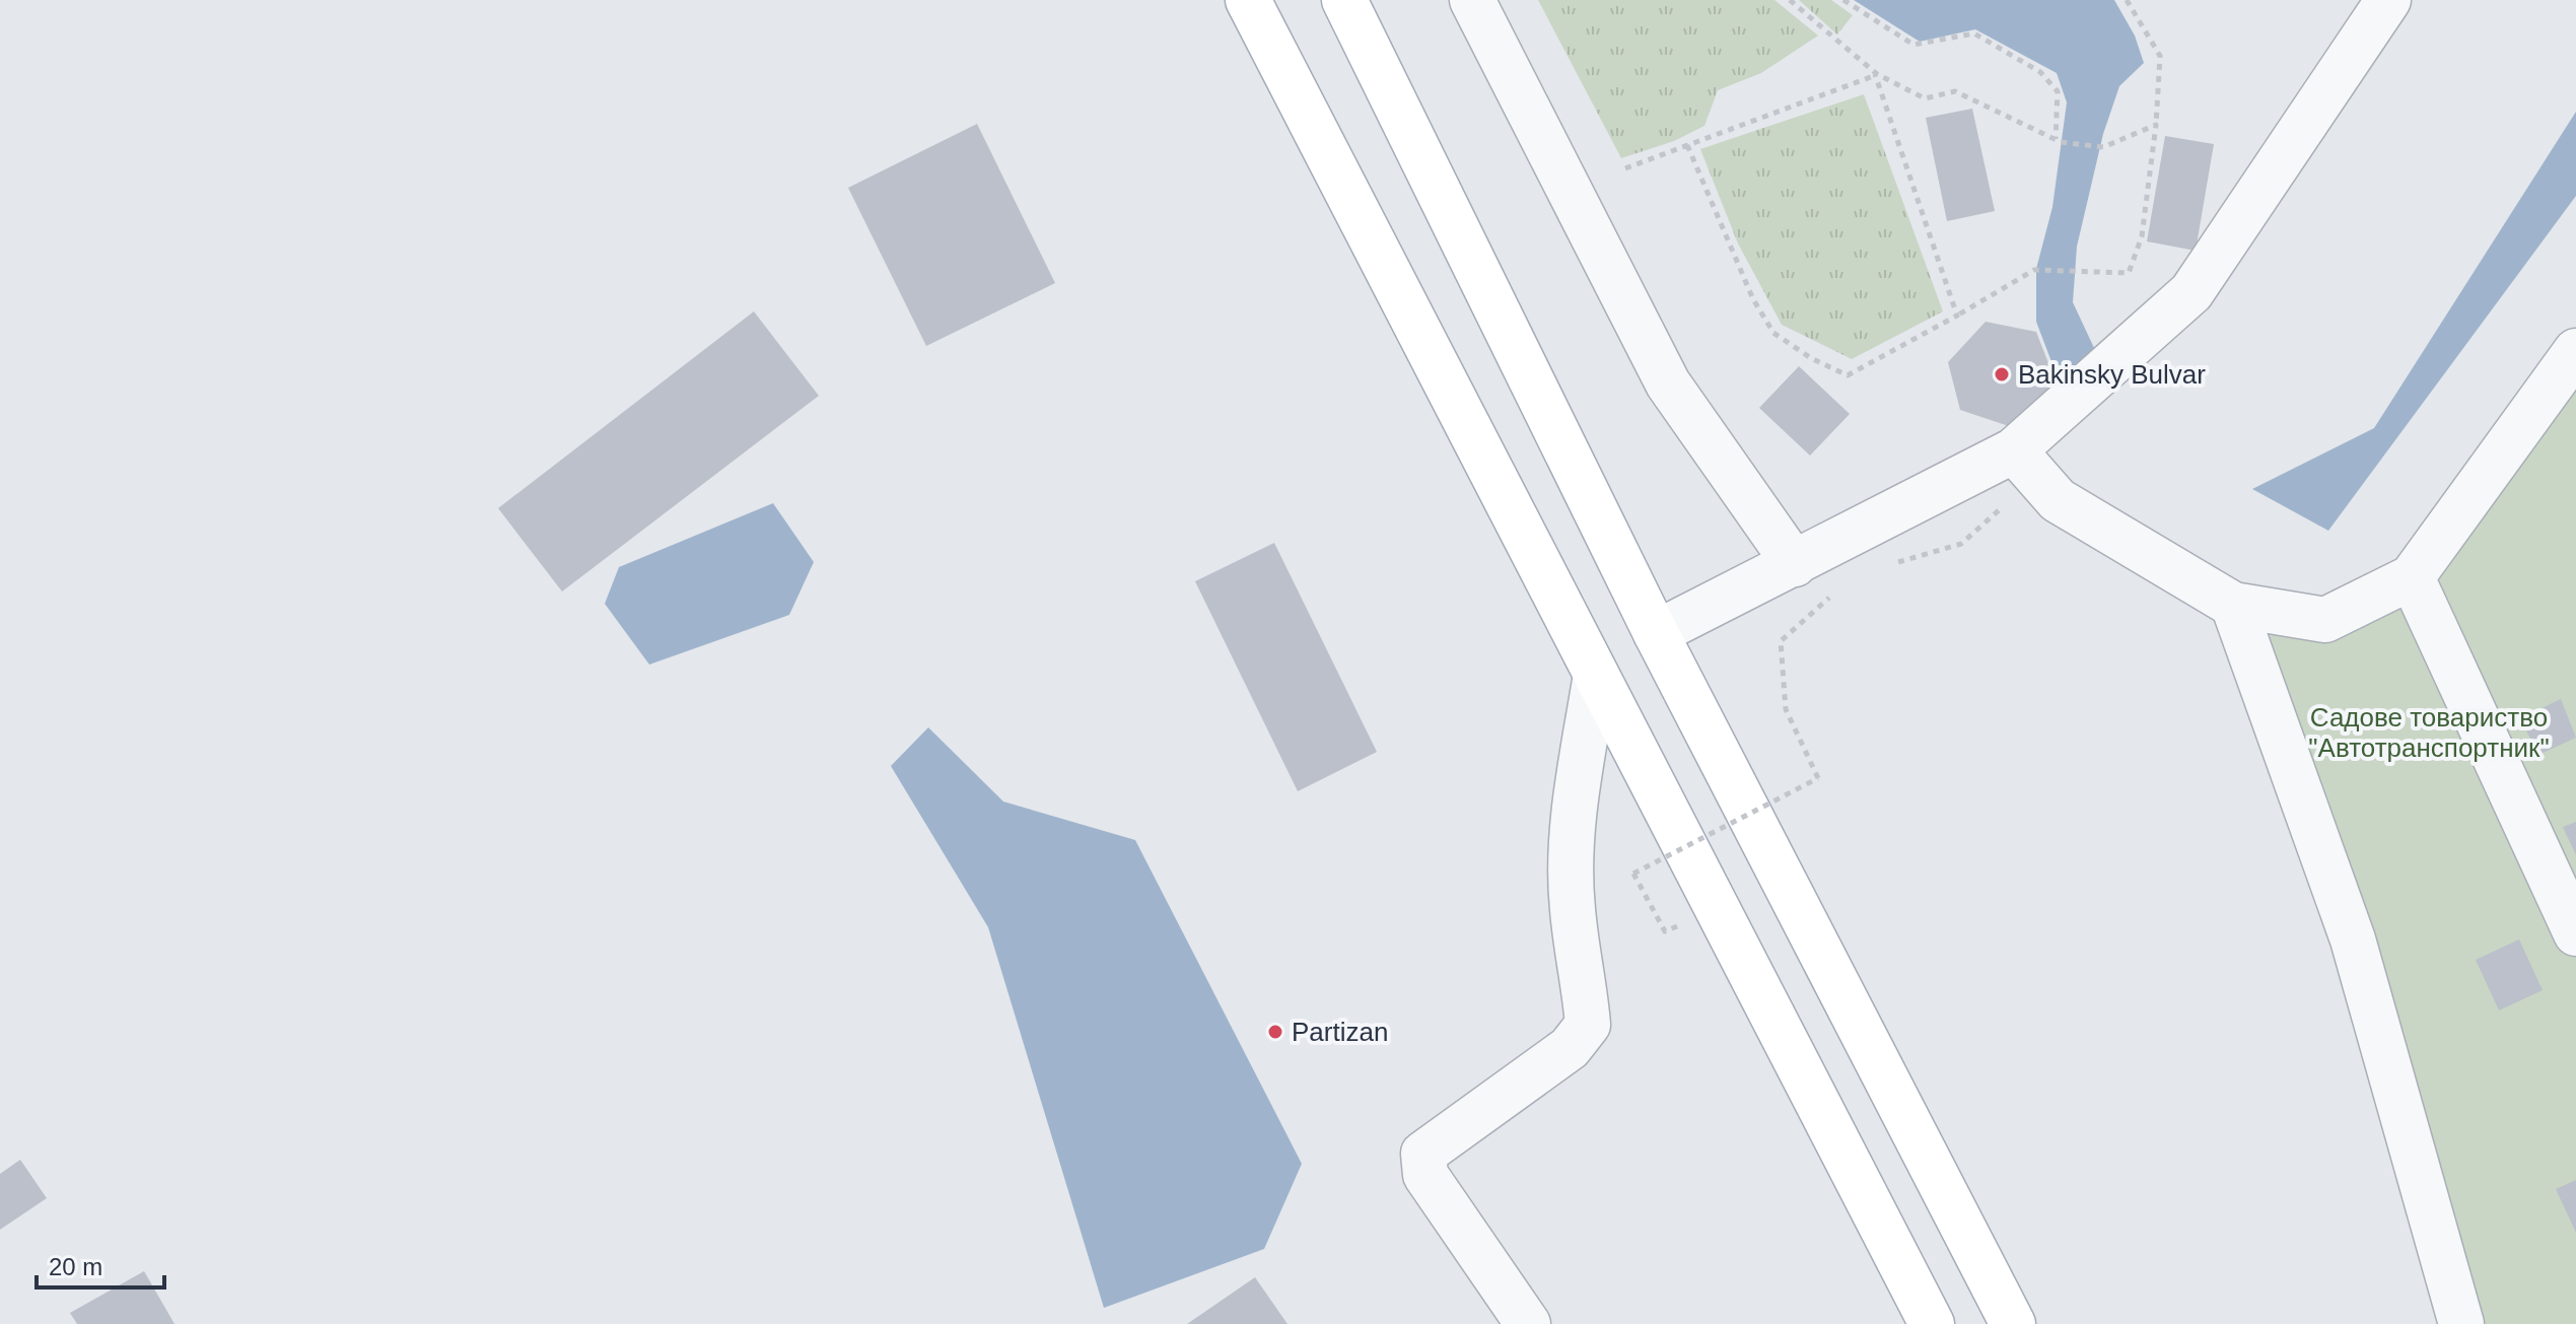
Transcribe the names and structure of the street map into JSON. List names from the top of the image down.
{
  "parks": ["Садове товариство \"Автотранспортник\""],
  "places": ["Bakinsky Bulvar", "Partizan"],
  "scale_bar": "20 m"
}
